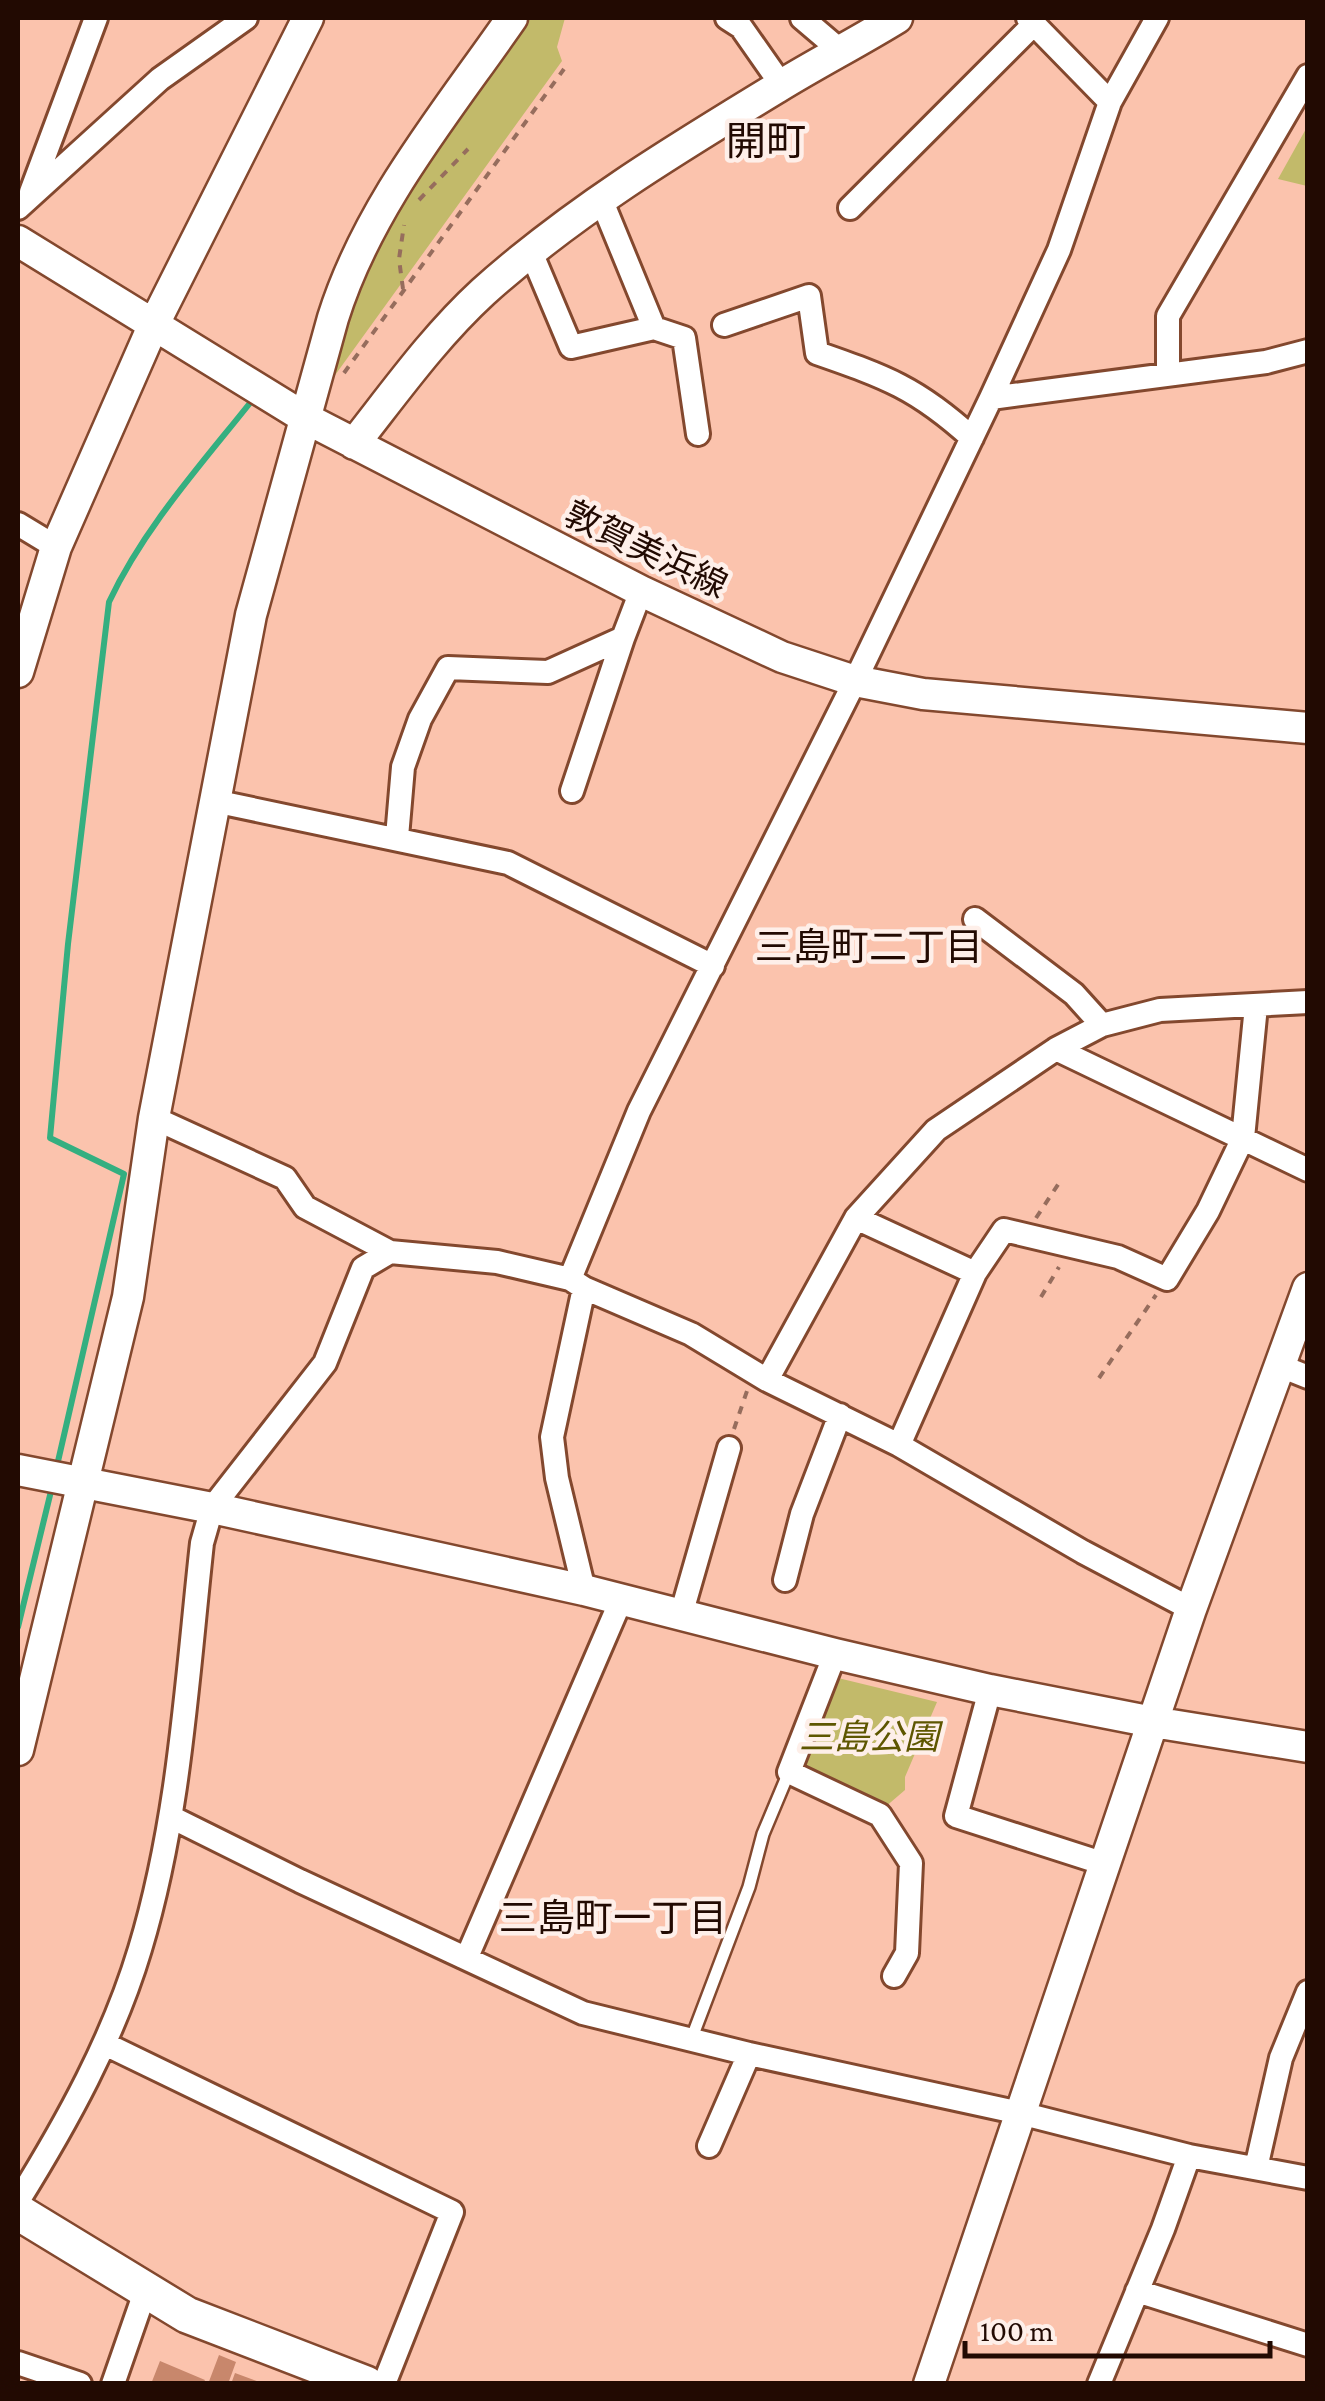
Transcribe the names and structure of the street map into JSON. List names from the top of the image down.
{
  "streets": {
    "street": ["敦賀美浜線"]
  },
  "districts": ["開町", "三島町二丁目", "三島町一丁目"],
  "parks": ["三島公園"],
  "scale_bar": "100 m"
}
